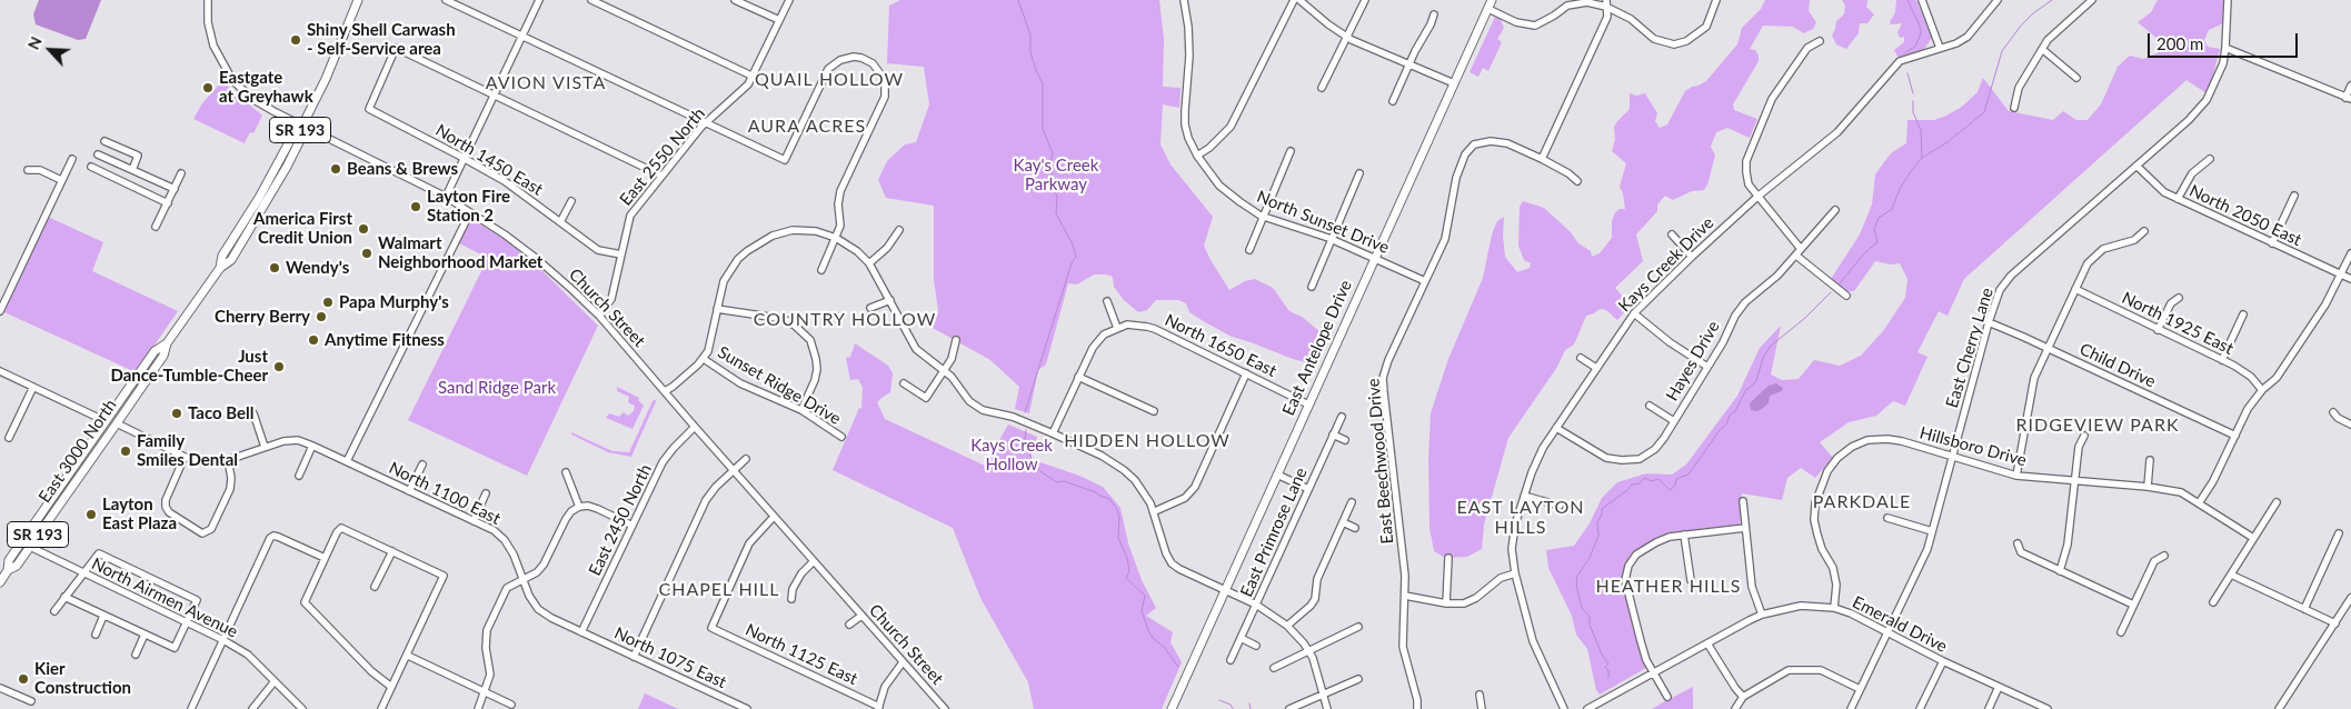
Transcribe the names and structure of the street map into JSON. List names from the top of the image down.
{
  "streets": {
    "main road": ["SR 193", "East Antelope Drive", "East 3000 North"],
    "street": [
      "East 2550 North",
      "North 1450 East",
      "North 2050 East",
      "North Sunset Drive",
      "Kays Creek Drive",
      "Church Street",
      "North 1925 East",
      "North 1650 East",
      "East Cherry Lane",
      "Hayes Drive",
      "Child Drive",
      "Sunset Ridge Drive",
      "Hillsboro Drive",
      "East Beechwood Drive",
      "North 1100 East",
      "East 2450 North",
      "East Primrose Lane",
      "North Airmen Avenue",
      "Emerald Drive",
      "North 1125 East",
      "North 1075 East"
    ]
  },
  "crossings": [
    ["East 2550 North", "North 1450 East"],
    ["East 2550 North", "Church Street"],
    ["North 2050 East", "East Cherry Lane"],
    ["North Sunset Drive", "East Antelope Drive"],
    ["North Sunset Drive", "East Beechwood Drive"],
    ["Kays Creek Drive", "Hayes Drive"],
    ["Church Street", "East 3000 North"],
    ["Church Street", "East 2450 North"],
    ["Church Street", "North 1125 East"],
    ["North 1650 East", "East Antelope Drive"],
    ["East Cherry Lane", "Child Drive"],
    ["East Cherry Lane", "Hillsboro Drive"],
    ["East Cherry Lane", "Emerald Drive"],
    ["Hillsboro Drive", "Emerald Drive"],
    ["East 3000 North", "North 1100 East"],
    ["East 3000 North", "North Airmen Avenue"],
    ["North 1100 East", "East 2450 North"],
    ["North 1100 East", "North 1075 East"],
    ["East 2450 North", "North 1075 East"]
  ],
  "districts": [
    "QUAIL HOLLOW",
    "AVION VISTA",
    "AURA ACRES",
    "COUNTRY HOLLOW",
    "RIDGEVIEW PARK",
    "HIDDEN HOLLOW",
    "PARKDALE",
    "EAST LAYTON HILLS",
    "HEATHER HILLS",
    "CHAPEL HILL"
  ],
  "parks": ["Kay's Creek Parkway", "Sand Ridge Park", "Kays Creek Hollow"],
  "places": [
    "Shiny Shell Carwash - Self-Service area",
    "Eastgate at Greyhawk",
    "Beans & Brews",
    "Layton Fire Station 2",
    "America First Credit Union",
    "Walmart Neighborhood Market",
    "Wendy's",
    "Papa Murphy's",
    "Cherry Berry",
    "Anytime Fitness",
    "Just Dance-Tumble-Cheer",
    "Taco Bell",
    "Family Smiles Dental",
    "Layton East Plaza",
    "Kier Construction"
  ],
  "scale_bar": "200 m",
  "north": "top left"
}
